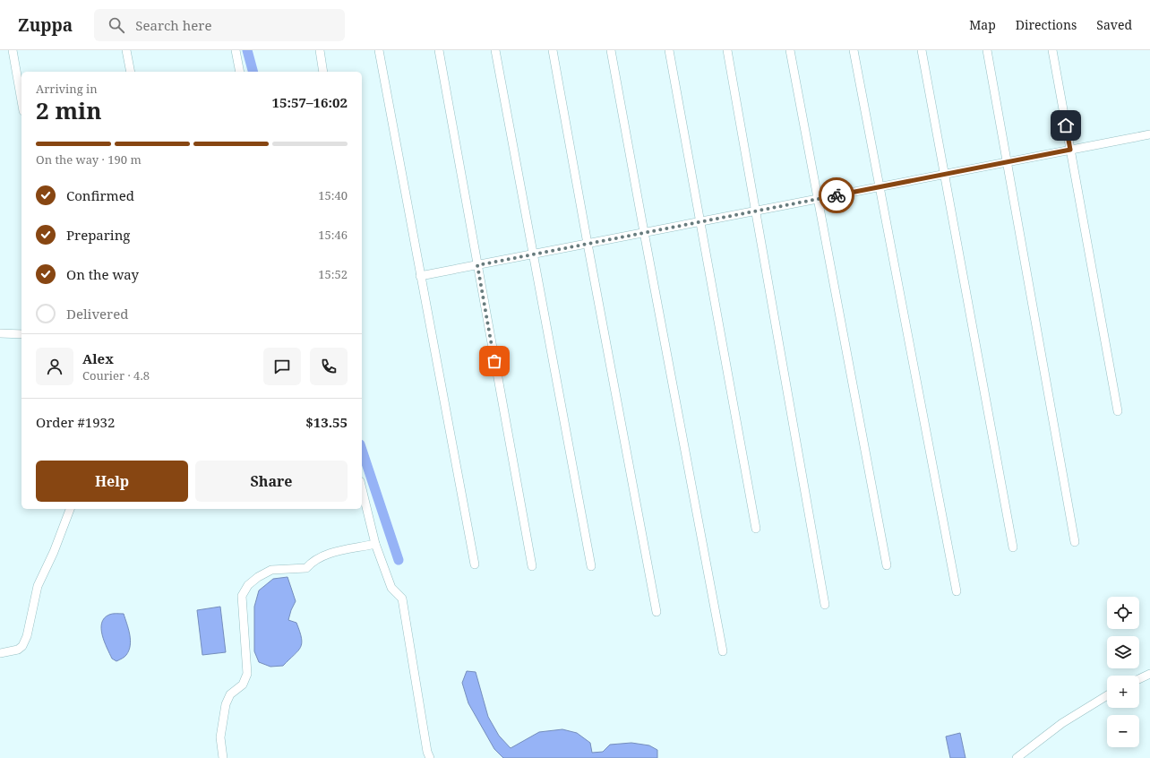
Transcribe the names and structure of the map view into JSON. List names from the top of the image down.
{
  "page": {
    "header": "Zuppa",
    "search": "Search here",
    "nav": ["Map", "Directions", "Saved"],
    "heading": ["2 min", "Arriving in", "15:57–16:02"],
    "panel": [
      "Alex",
      "Courier · 4.8",
      "Order #1932",
      "$13.55"
    ],
    "bar": "On the way · 190 m",
    "list": [
      ["Confirmed", "15:40"],
      ["Preparing", "15:46"],
      ["On the way", "15:52"],
      "Delivered"
    ],
    "buttons": ["Help", "Share"],
    "map_buttons": ["+", "−"]
  }
}
